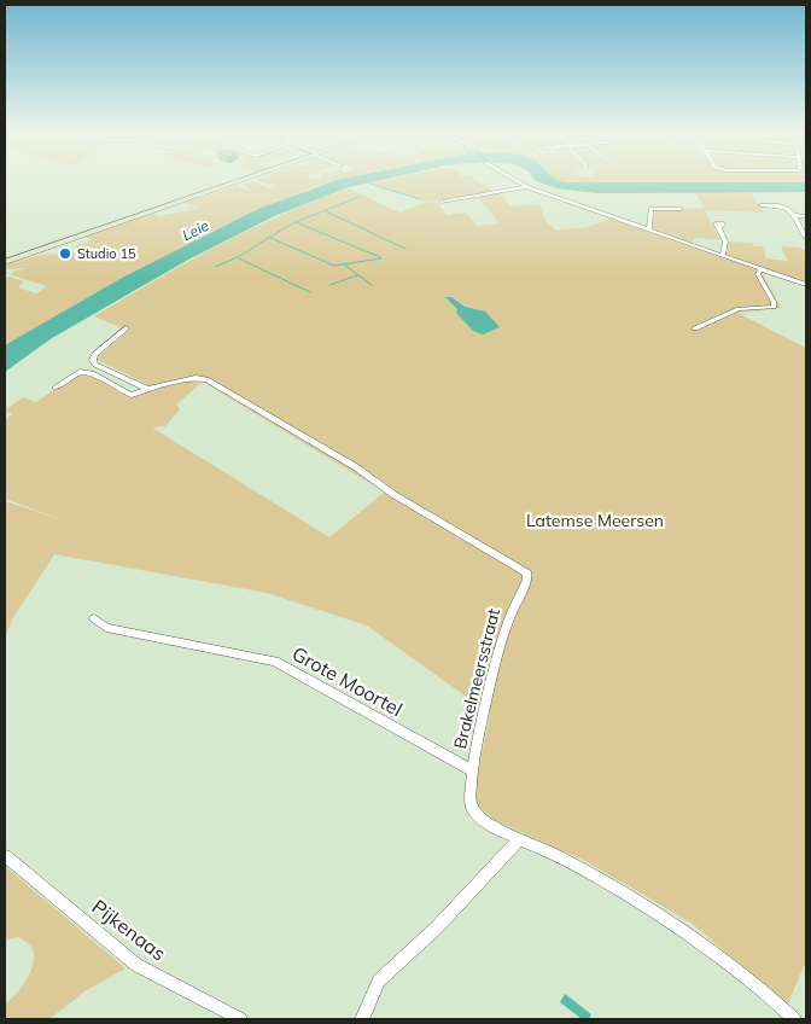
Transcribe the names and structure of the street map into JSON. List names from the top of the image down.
{
  "streets": {
    "street": ["Brakelmeersstraat", "Grote Moortel", "Pijkenaas"]
  },
  "crossings": [
    ["Brakelmeersstraat", "Grote Moortel"]
  ],
  "water": ["Leie"],
  "parks": ["Latemse Meersen"],
  "places": ["Studio 15"]
}
